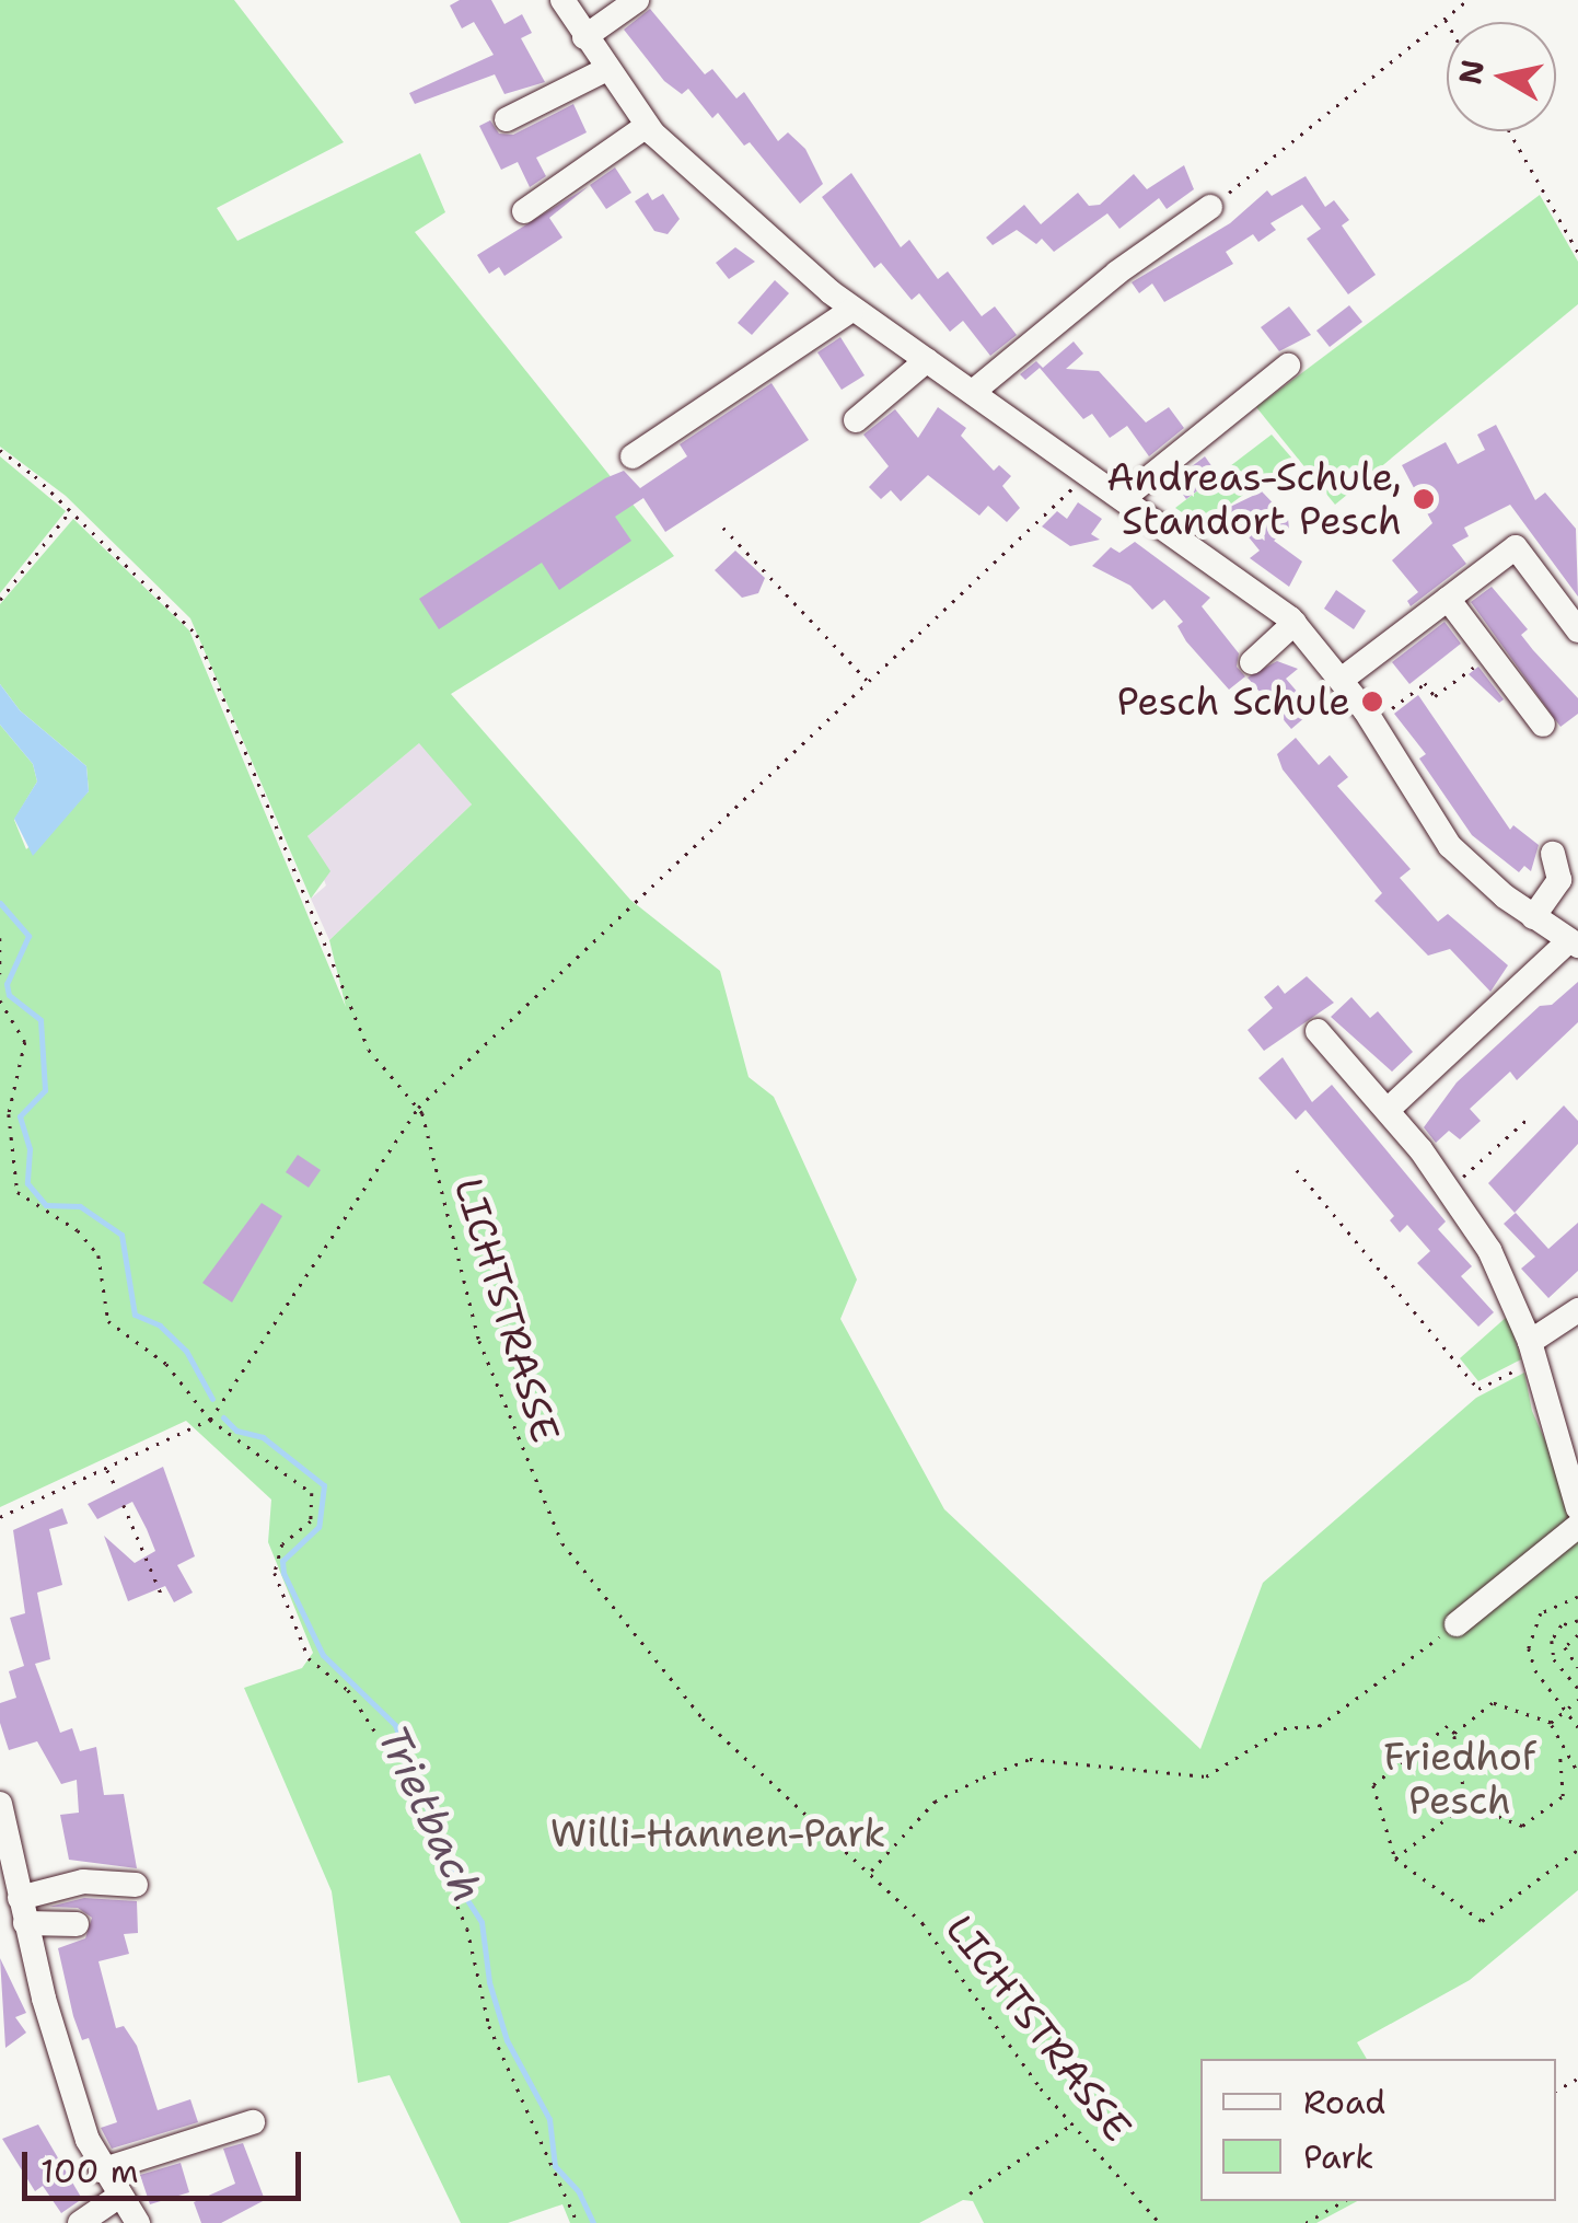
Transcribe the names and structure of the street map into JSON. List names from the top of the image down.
{
  "streets": {
    "path": ["LICHTSTRASSE"]
  },
  "water": ["Trietbach"],
  "parks": ["Friedhof Pesch", "Willi-Hannen-Park"],
  "places": ["Andreas-Schule, Standort Pesch", "Pesch Schule"],
  "legend": ["Road", "Park"],
  "scale_bar": "100 m",
  "north": "left"
}
